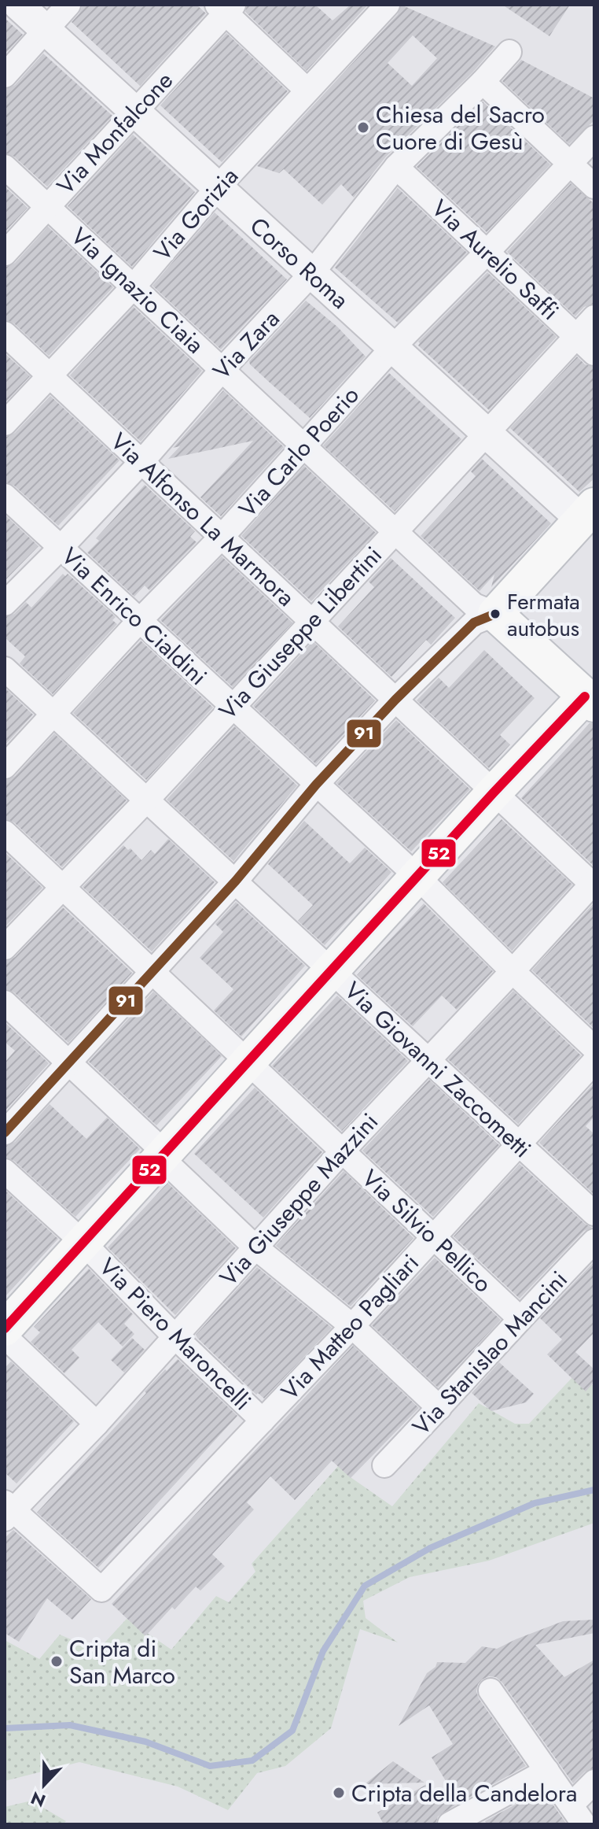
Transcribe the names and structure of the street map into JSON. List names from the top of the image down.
{
  "streets": {
    "street": [
      "Via Monfalcone",
      "Via Gorizia",
      "Via Aurelio Saffi",
      "Corso Roma",
      "Via Ignazio Ciaia",
      "Via Zara",
      "Via Carlo Poerio",
      "Via Alfonso La Marmora",
      "Via Enrico Cialdini",
      "Via Giuseppe Libertini",
      "Via Giovanni Zaccometti",
      "Via Giuseppe Mazzini",
      "Via Silvio Pellico",
      "Via Matteo Pagliari",
      "Via Piero Maroncelli",
      "Via Stanislao Mancini"
    ]
  },
  "crossings": [
    ["Via Monfalcone", "Corso Roma"],
    ["Via Monfalcone", "Via Ignazio Ciaia"],
    ["Via Gorizia", "Corso Roma"],
    ["Via Gorizia", "Via Ignazio Ciaia"],
    ["Via Gorizia", "Via Alfonso La Marmora"],
    ["Via Aurelio Saffi", "Via Zara"],
    ["Via Aurelio Saffi", "Via Carlo Poerio"],
    ["Via Aurelio Saffi", "Via Giuseppe Libertini"],
    ["Corso Roma", "Via Zara"],
    ["Corso Roma", "Via Carlo Poerio"],
    ["Corso Roma", "Via Giuseppe Libertini"],
    ["Via Ignazio Ciaia", "Via Zara"],
    ["Via Ignazio Ciaia", "Via Carlo Poerio"],
    ["Via Ignazio Ciaia", "Via Giuseppe Libertini"],
    ["Via Zara", "Via Alfonso La Marmora"],
    ["Via Zara", "Via Enrico Cialdini"],
    ["Via Carlo Poerio", "Via Alfonso La Marmora"],
    ["Via Carlo Poerio", "Via Enrico Cialdini"],
    ["Via Carlo Poerio", "Via Giovanni Zaccometti"],
    ["Via Alfonso La Marmora", "Via Giuseppe Libertini"],
    ["Via Alfonso La Marmora", "Via Giuseppe Mazzini"],
    ["Via Enrico Cialdini", "Via Giuseppe Libertini"],
    ["Via Enrico Cialdini", "Via Giuseppe Mazzini"],
    ["Via Giuseppe Libertini", "Via Giovanni Zaccometti"],
    ["Via Giuseppe Libertini", "Via Silvio Pellico"],
    ["Via Giovanni Zaccometti", "Via Giuseppe Mazzini"],
    ["Via Giovanni Zaccometti", "Via Matteo Pagliari"],
    ["Via Giuseppe Mazzini", "Via Silvio Pellico"],
    ["Via Giuseppe Mazzini", "Via Matteo Pagliari"],
    ["Via Giuseppe Mazzini", "Via Piero Maroncelli"],
    ["Via Silvio Pellico", "Via Matteo Pagliari"],
    ["Via Silvio Pellico", "Via Stanislao Mancini"],
    ["Via Matteo Pagliari", "Via Piero Maroncelli"]
  ],
  "places": [
    "Chiesa del Sacro Cuore di Gesù",
    "Fermata autobus",
    "Cripta di San Marco",
    "Cripta della Candelora"
  ],
  "lines": ["transit line 91", "transit line 52"],
  "north": "bottom"
}
